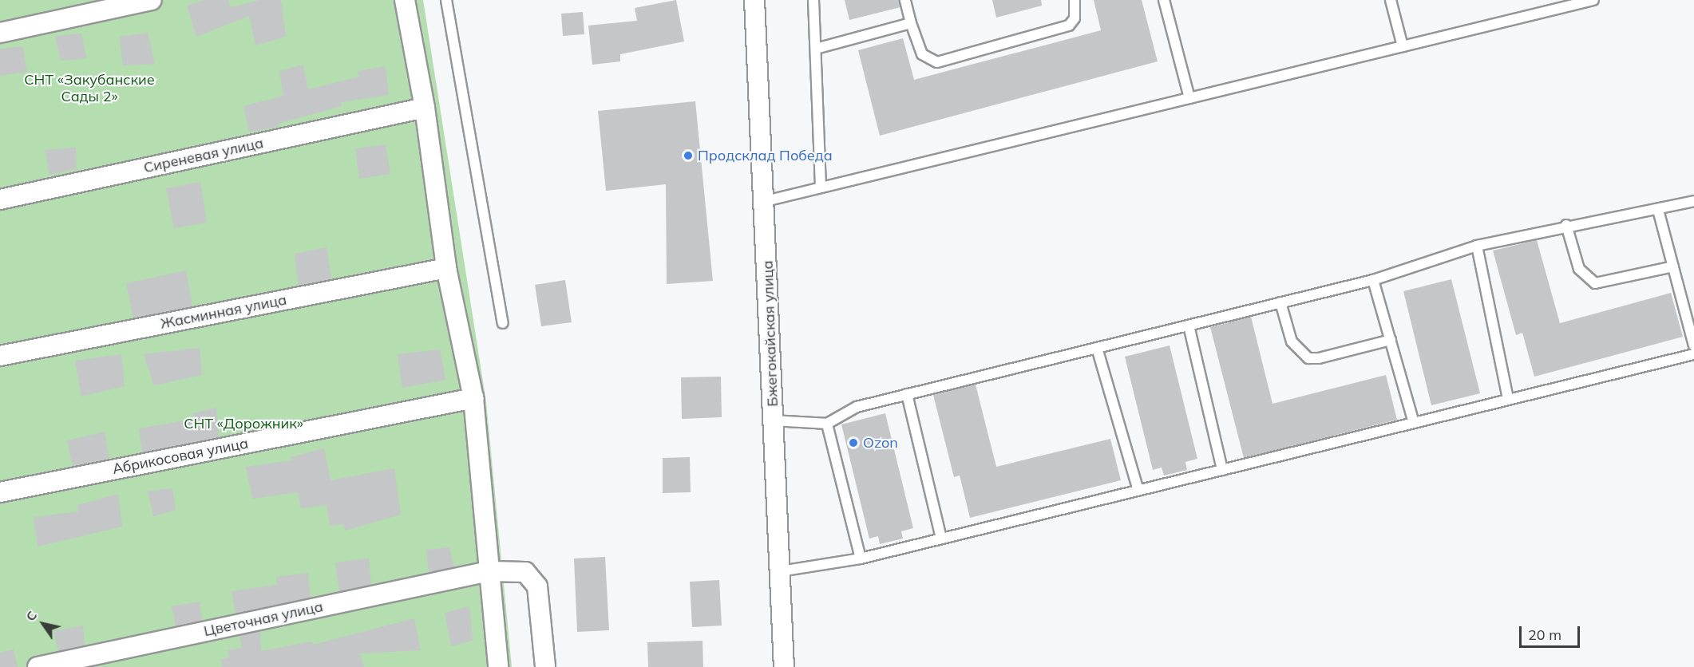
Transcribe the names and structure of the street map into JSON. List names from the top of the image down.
{
  "streets": {
    "street": [
      "Сиреневая улица",
      "Жасминная улица",
      "Бжегокайская улица",
      "Абрикосовая улица",
      "Цветочная улица"
    ]
  },
  "parks": ["СНТ «Закубанские Сады 2»", "СНТ «Дорожник»"],
  "places": ["Продсклад Победа", "Ozon"],
  "scale_bar": "20 m",
  "north": "top left"
}
